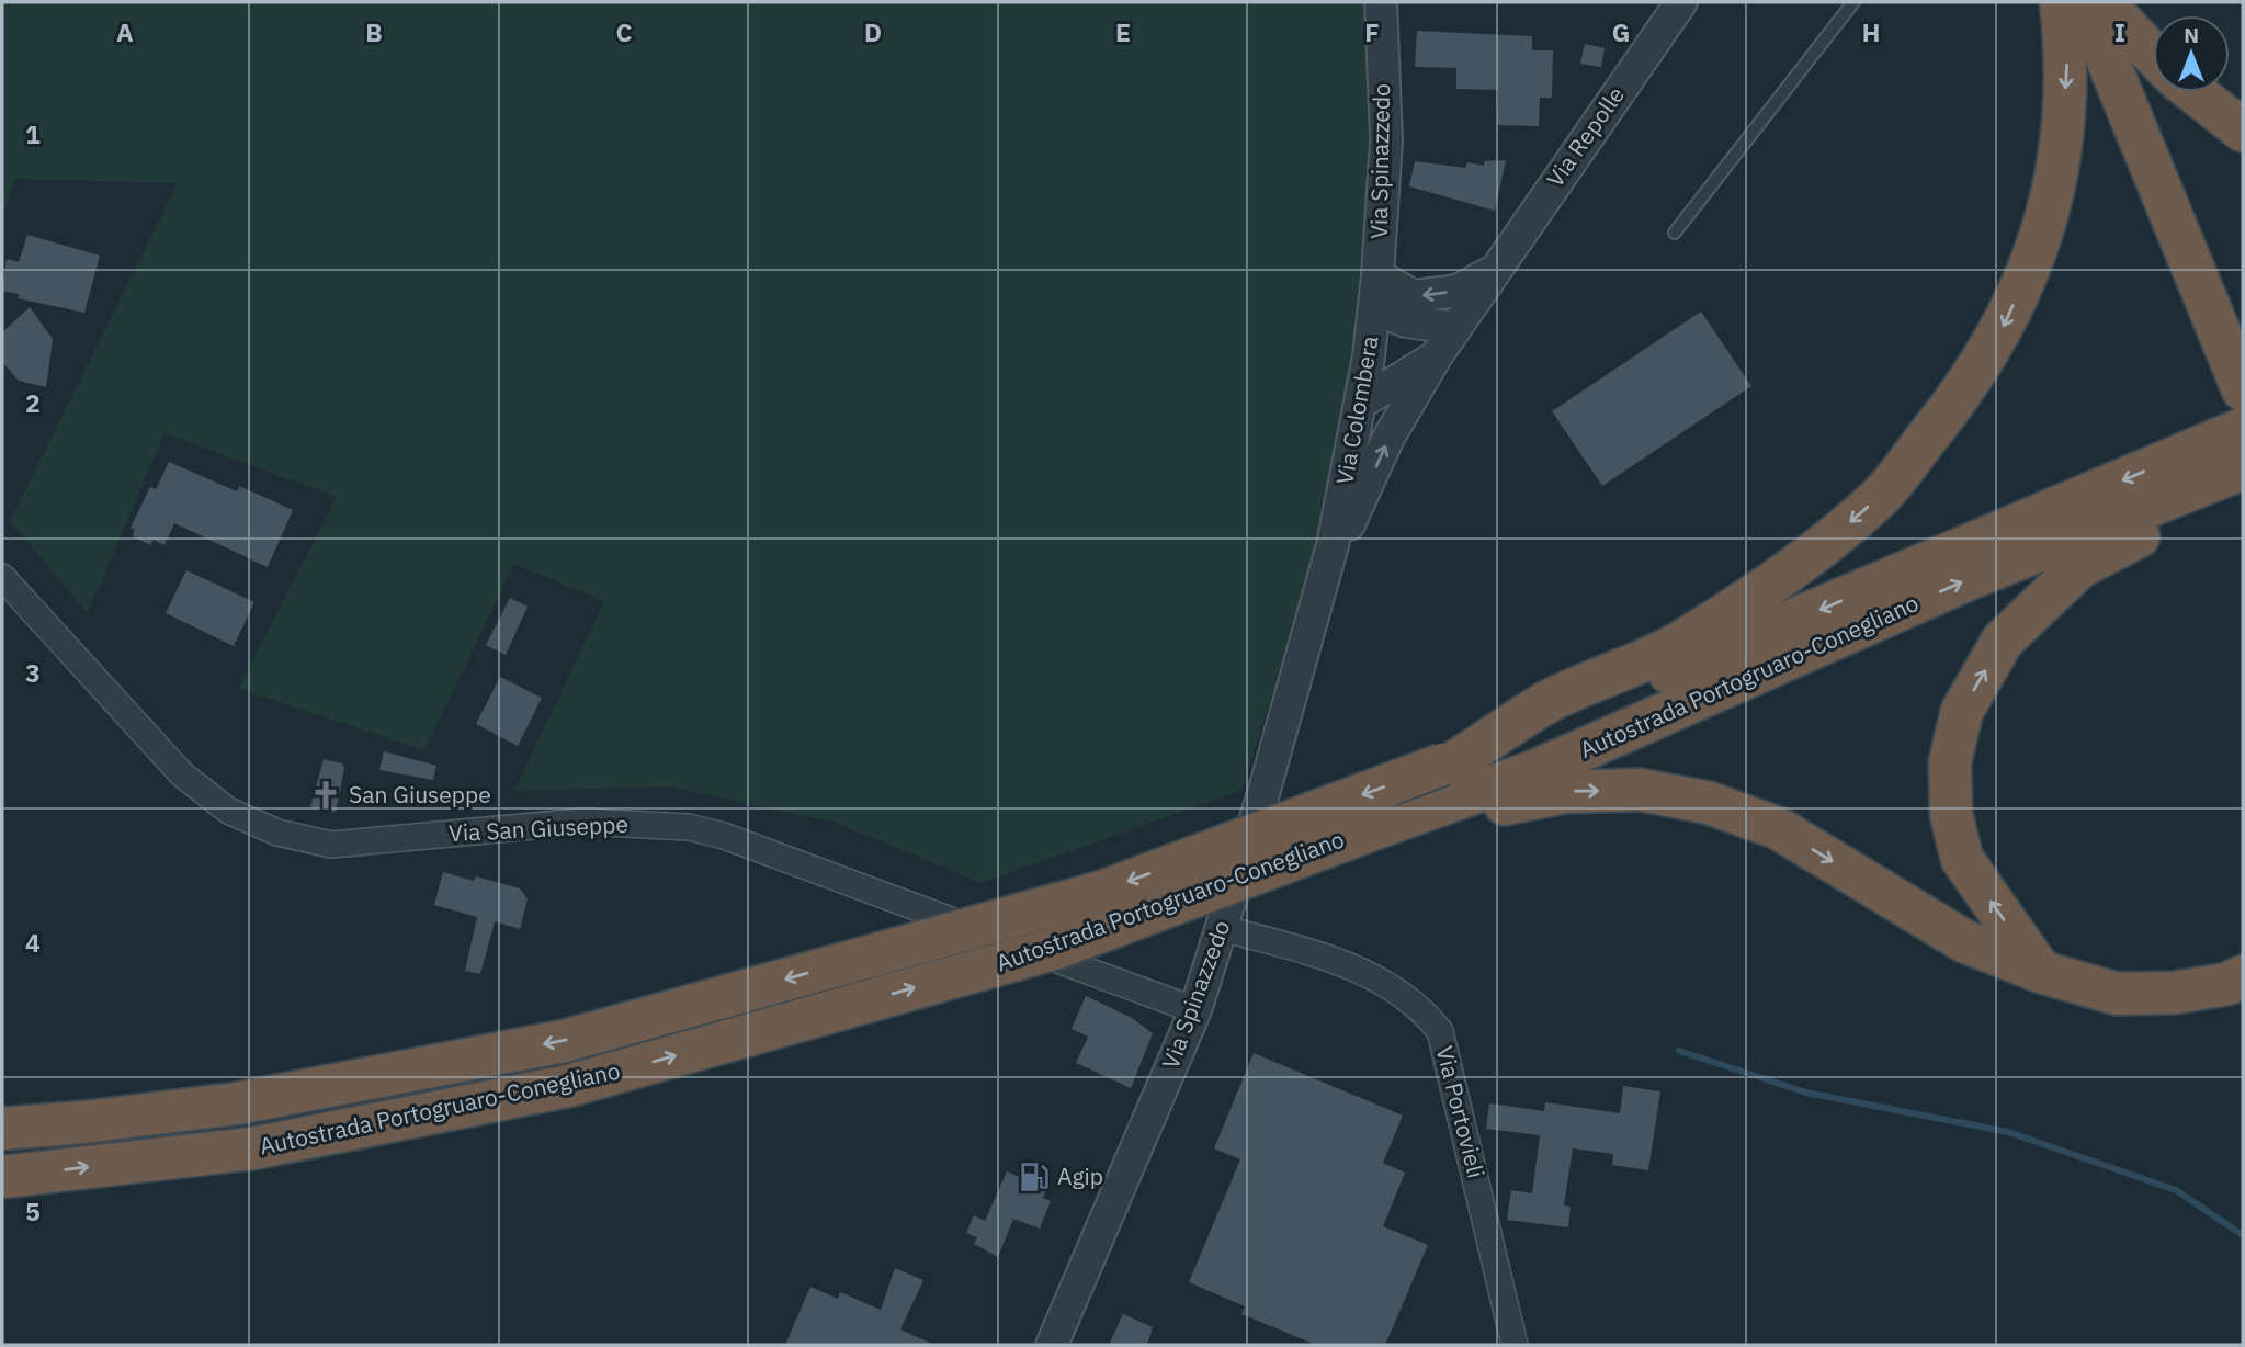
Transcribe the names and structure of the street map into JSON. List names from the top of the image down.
{
  "streets": {
    "highway": ["Autostrada Portogruaro-Conegliano"],
    "street": [
      "Via Repolle",
      "Via Spinazzedo",
      "Via Colombera",
      "Via San Giuseppe",
      "Via Portovieli"
    ]
  },
  "crossings": [
    ["Via Repolle", "Via Spinazzedo"],
    ["Via Repolle", "Via Colombera"],
    ["Via Spinazzedo", "Via Colombera"],
    ["Via Spinazzedo", "Via San Giuseppe"],
    ["Via Spinazzedo", "Via Portovieli"]
  ],
  "places": {
    "church": ["San Giuseppe"],
    "fuel station": ["Agip"]
  },
  "north": "top",
  "grid": {
    "columns": [
      "A",
      "B",
      "C",
      "D",
      "E",
      "F",
      "G",
      "H",
      "I"
    ],
    "rows": [
      "1",
      "2",
      "3",
      "4",
      "5"
    ]
  }
}
